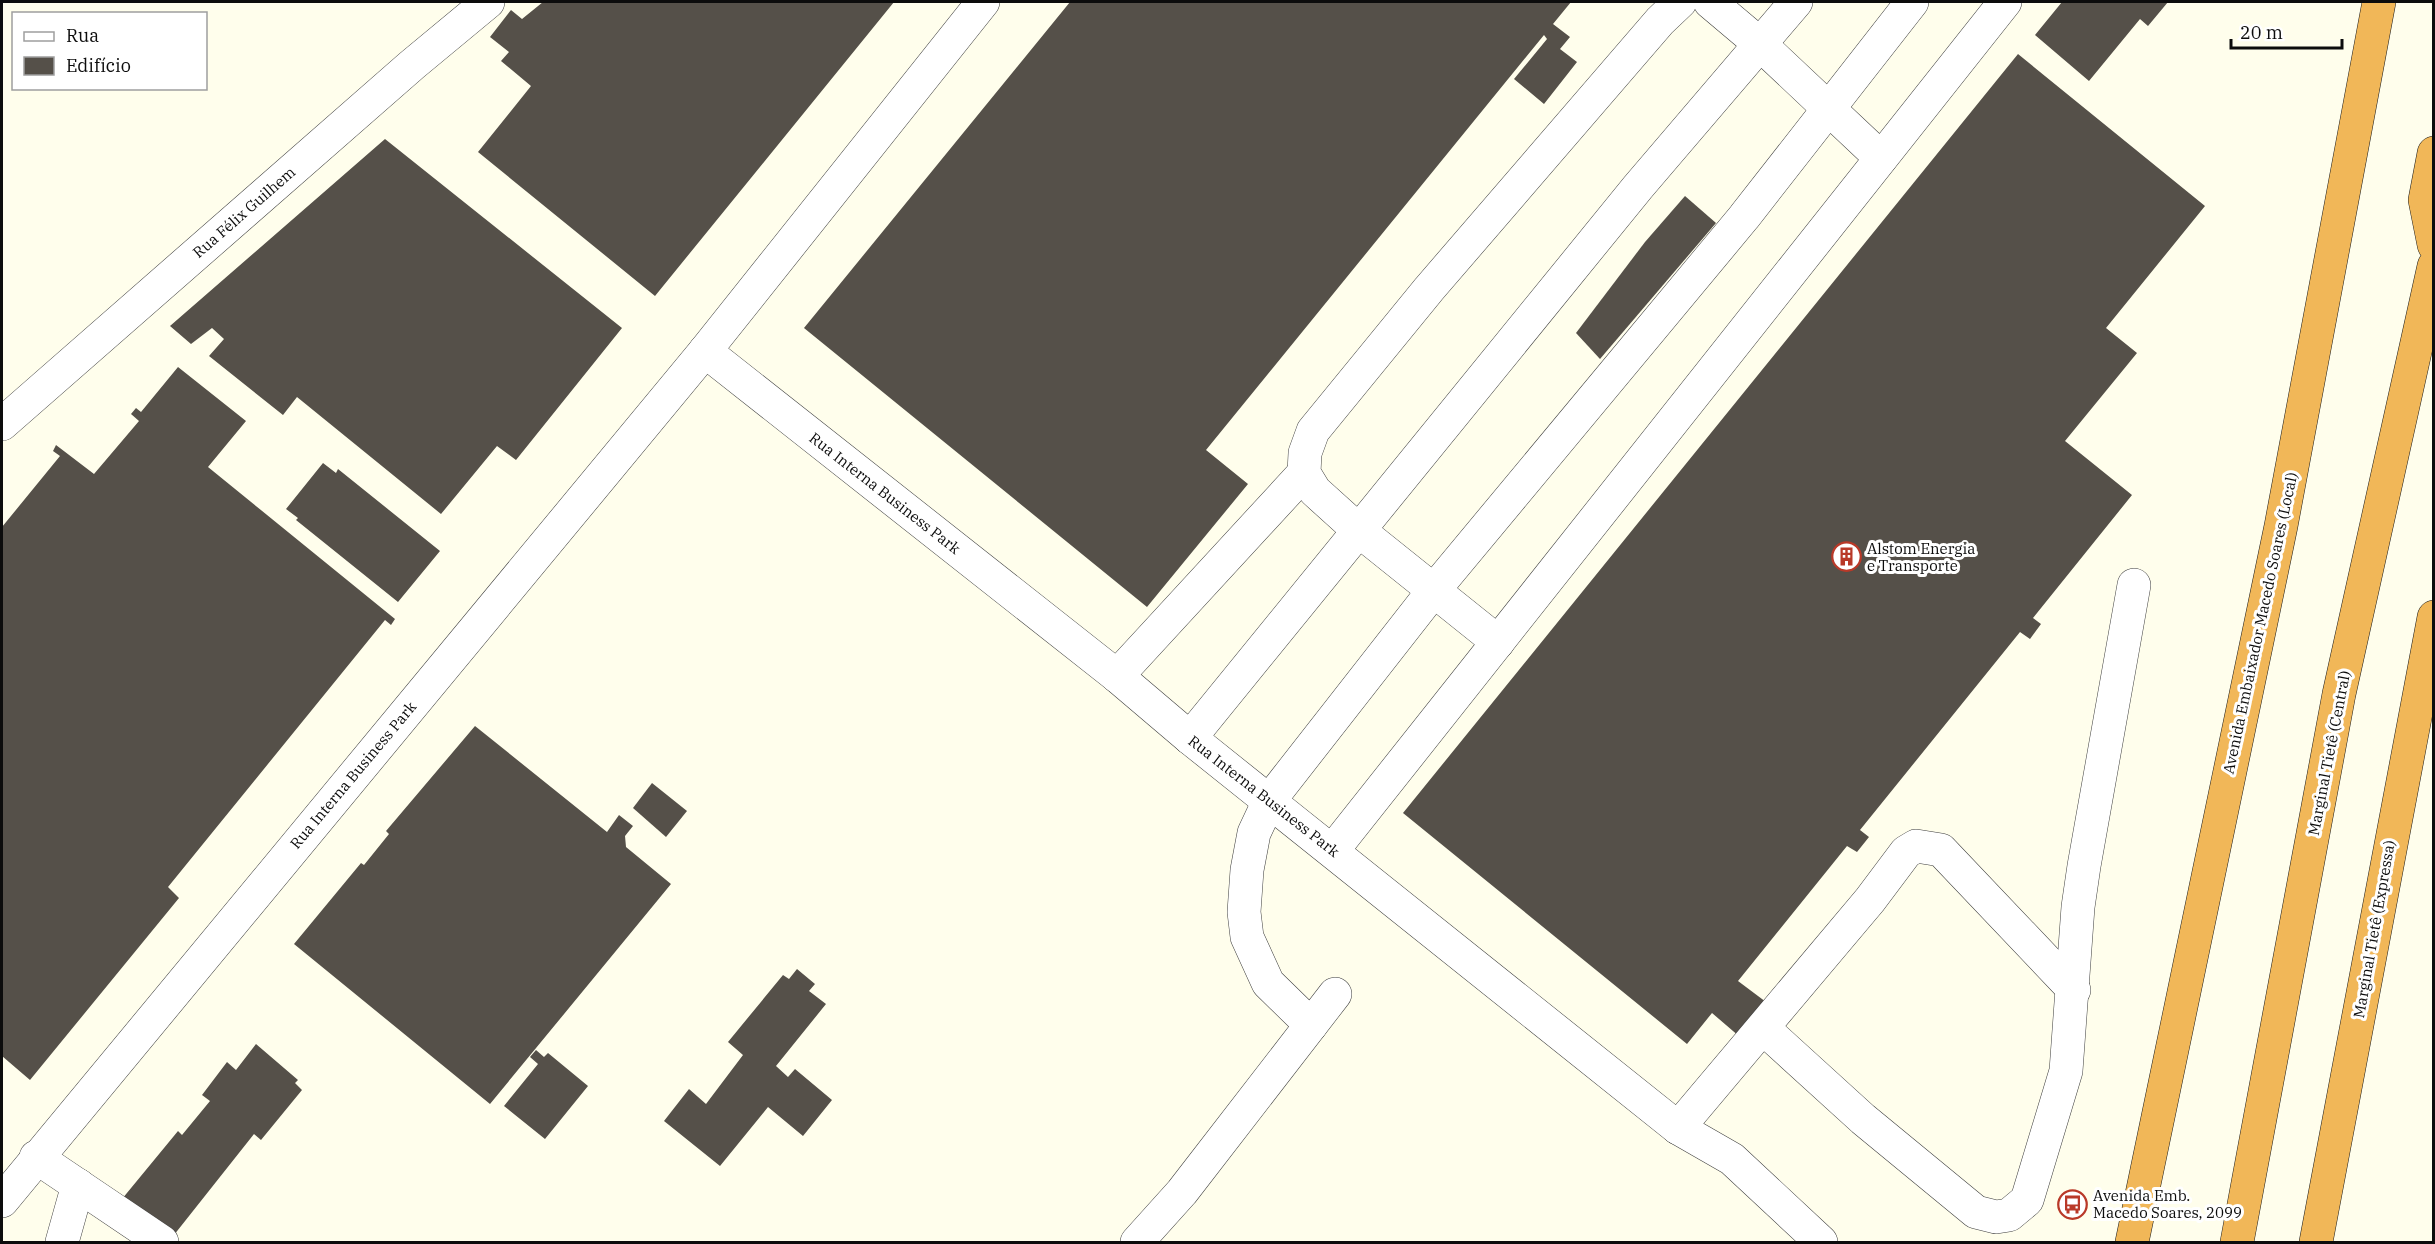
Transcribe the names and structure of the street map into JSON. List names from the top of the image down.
{
  "streets": {
    "highway": ["Avenida Embaixador Macedo Soares (Local)", "Marginal Tietê (Central)", "Marginal Tietê (Expressa)"],
    "street": ["Rua Félix Guilhem", "Rua Interna Business Park"]
  },
  "places": {
    "building": ["Alstom Energia e Transporte"],
    "bus stop": ["Avenida Emb. Macedo Soares, 2099"]
  },
  "legend": ["Rua", "Edifício"],
  "scale_bar": "20 m"
}
